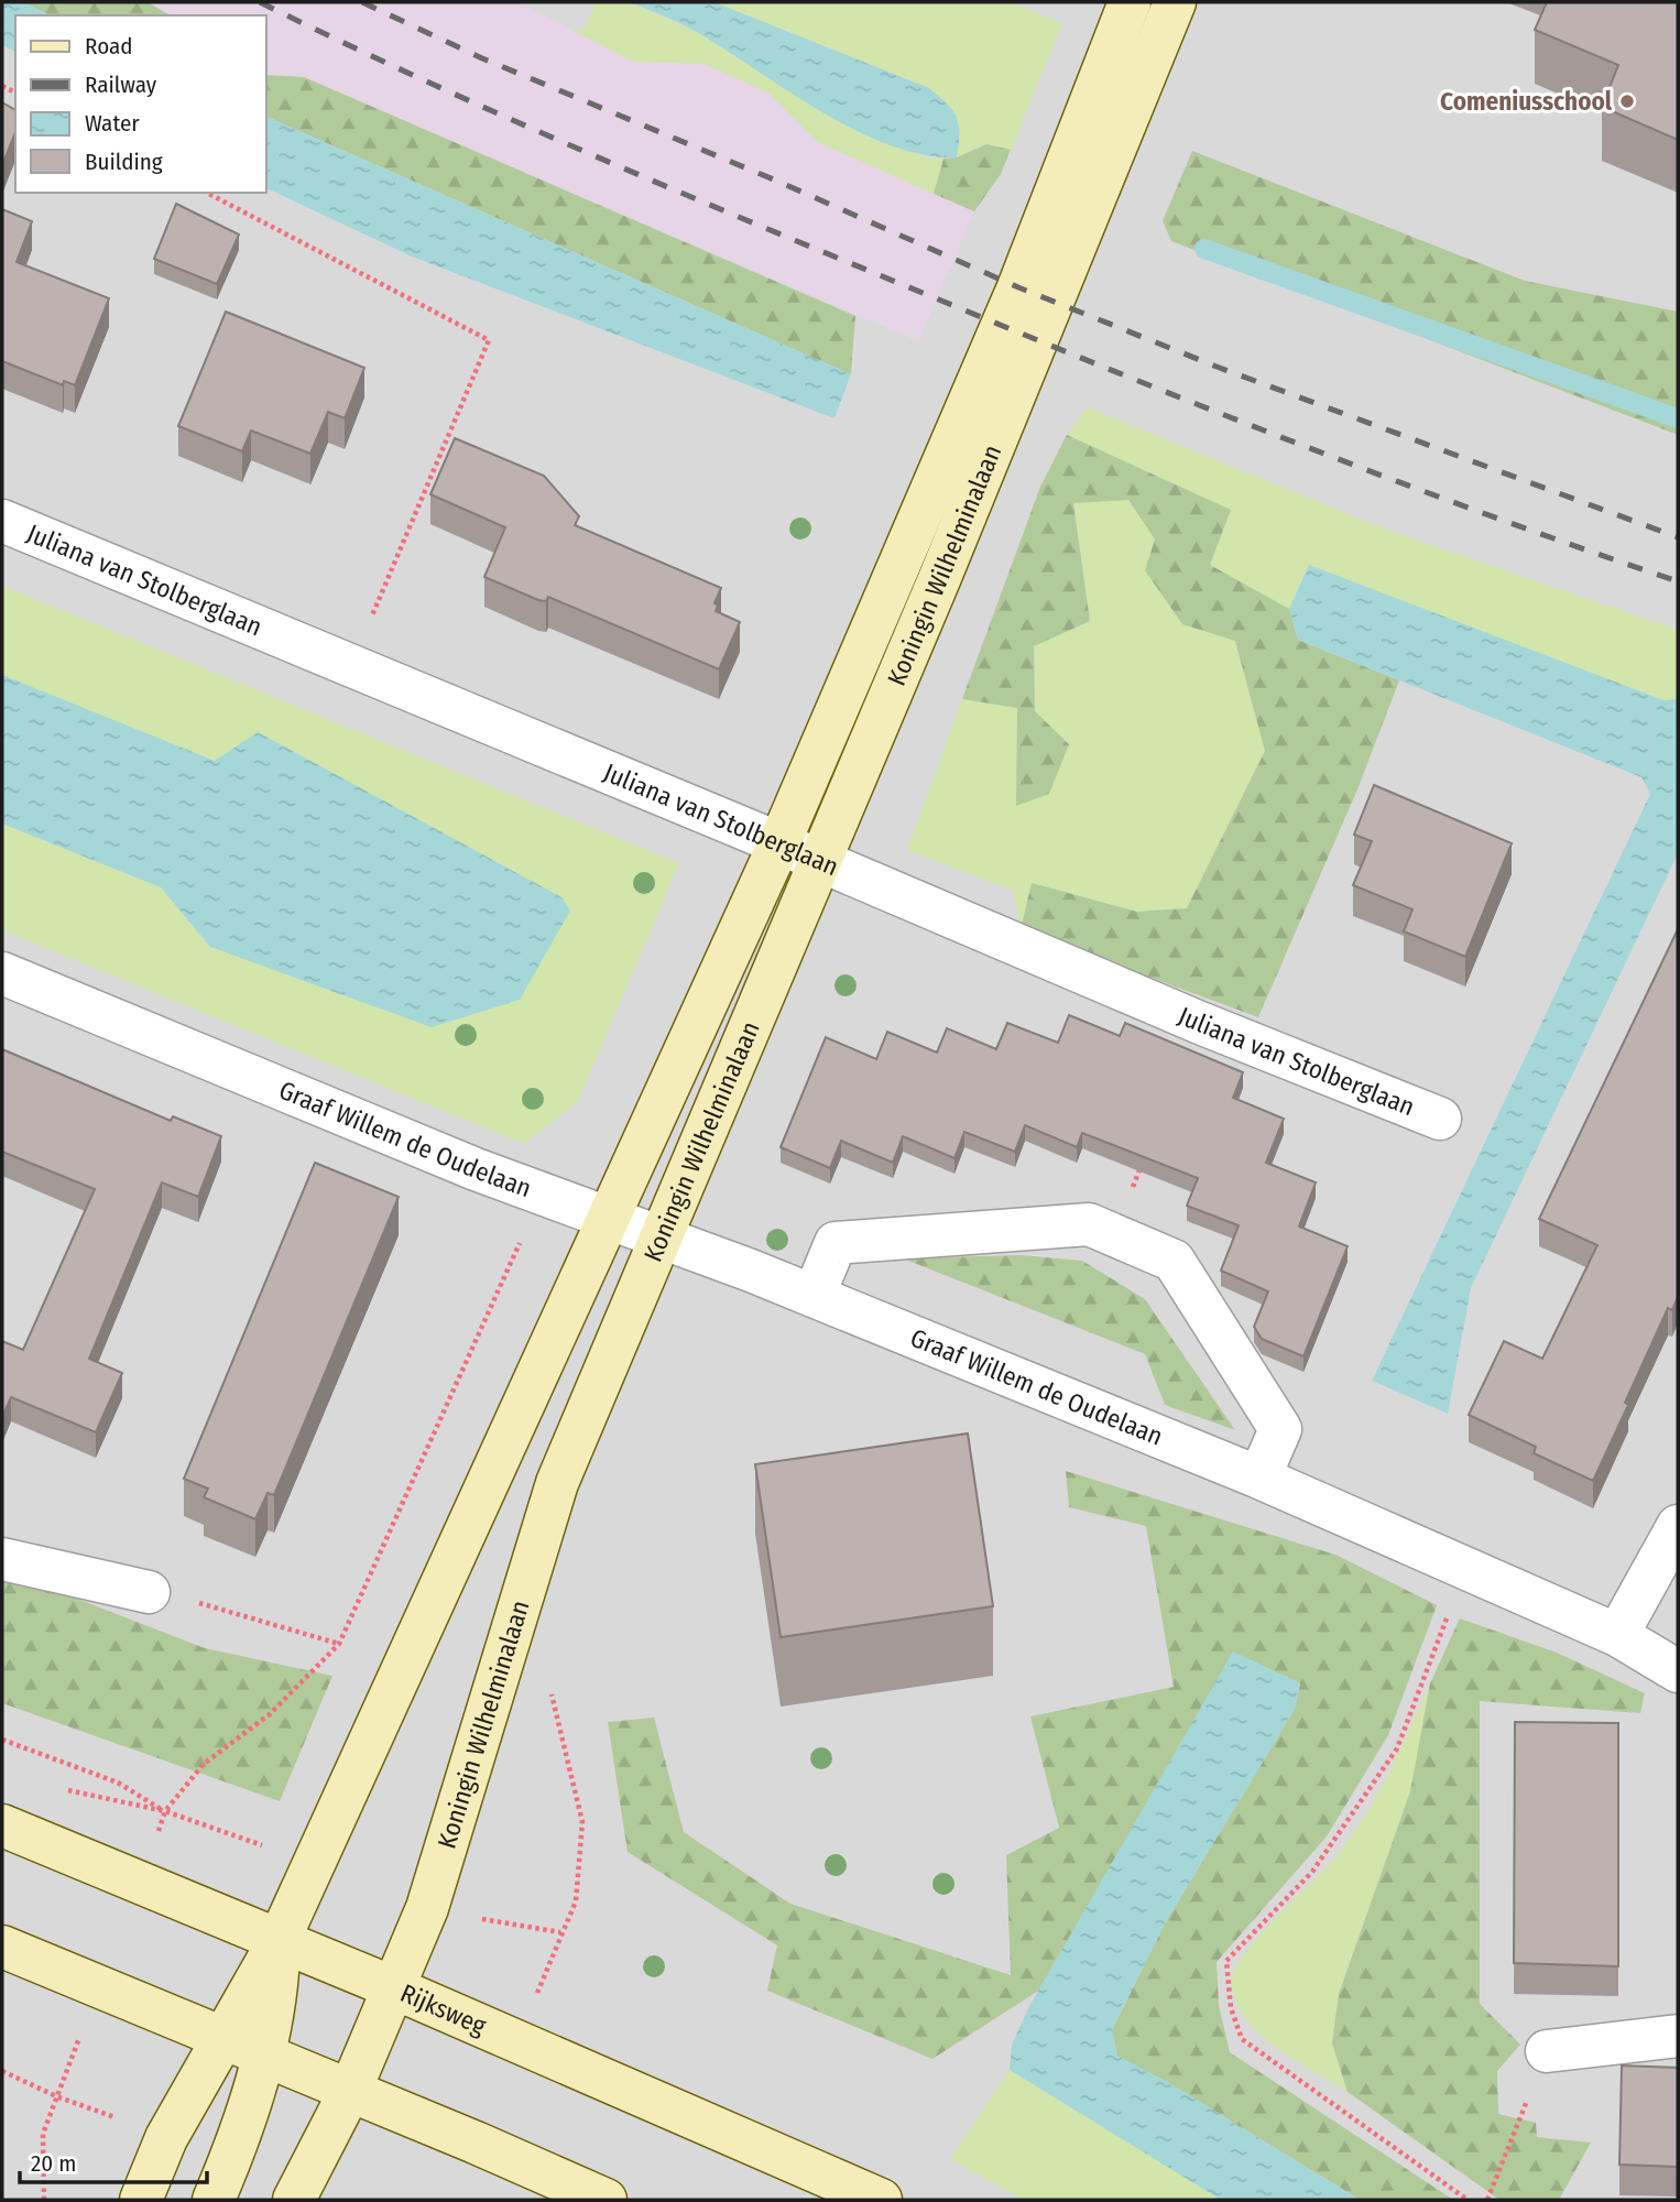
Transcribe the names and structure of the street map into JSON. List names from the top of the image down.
{
  "streets": {
    "main road": ["Koningin Wilhelminalaan", "Rijksweg"],
    "street": ["Juliana van Stolberglaan", "Graaf Willem de Oudelaan"]
  },
  "crossings": [
    ["Koningin Wilhelminalaan", "Juliana van Stolberglaan"],
    ["Koningin Wilhelminalaan", "Graaf Willem de Oudelaan"],
    ["Koningin Wilhelminalaan", "Rijksweg"]
  ],
  "places": ["Comeniusschool"],
  "legend": [
    "Road",
    "Railway",
    "Water",
    "Building"
  ],
  "scale_bar": "20 m"
}
